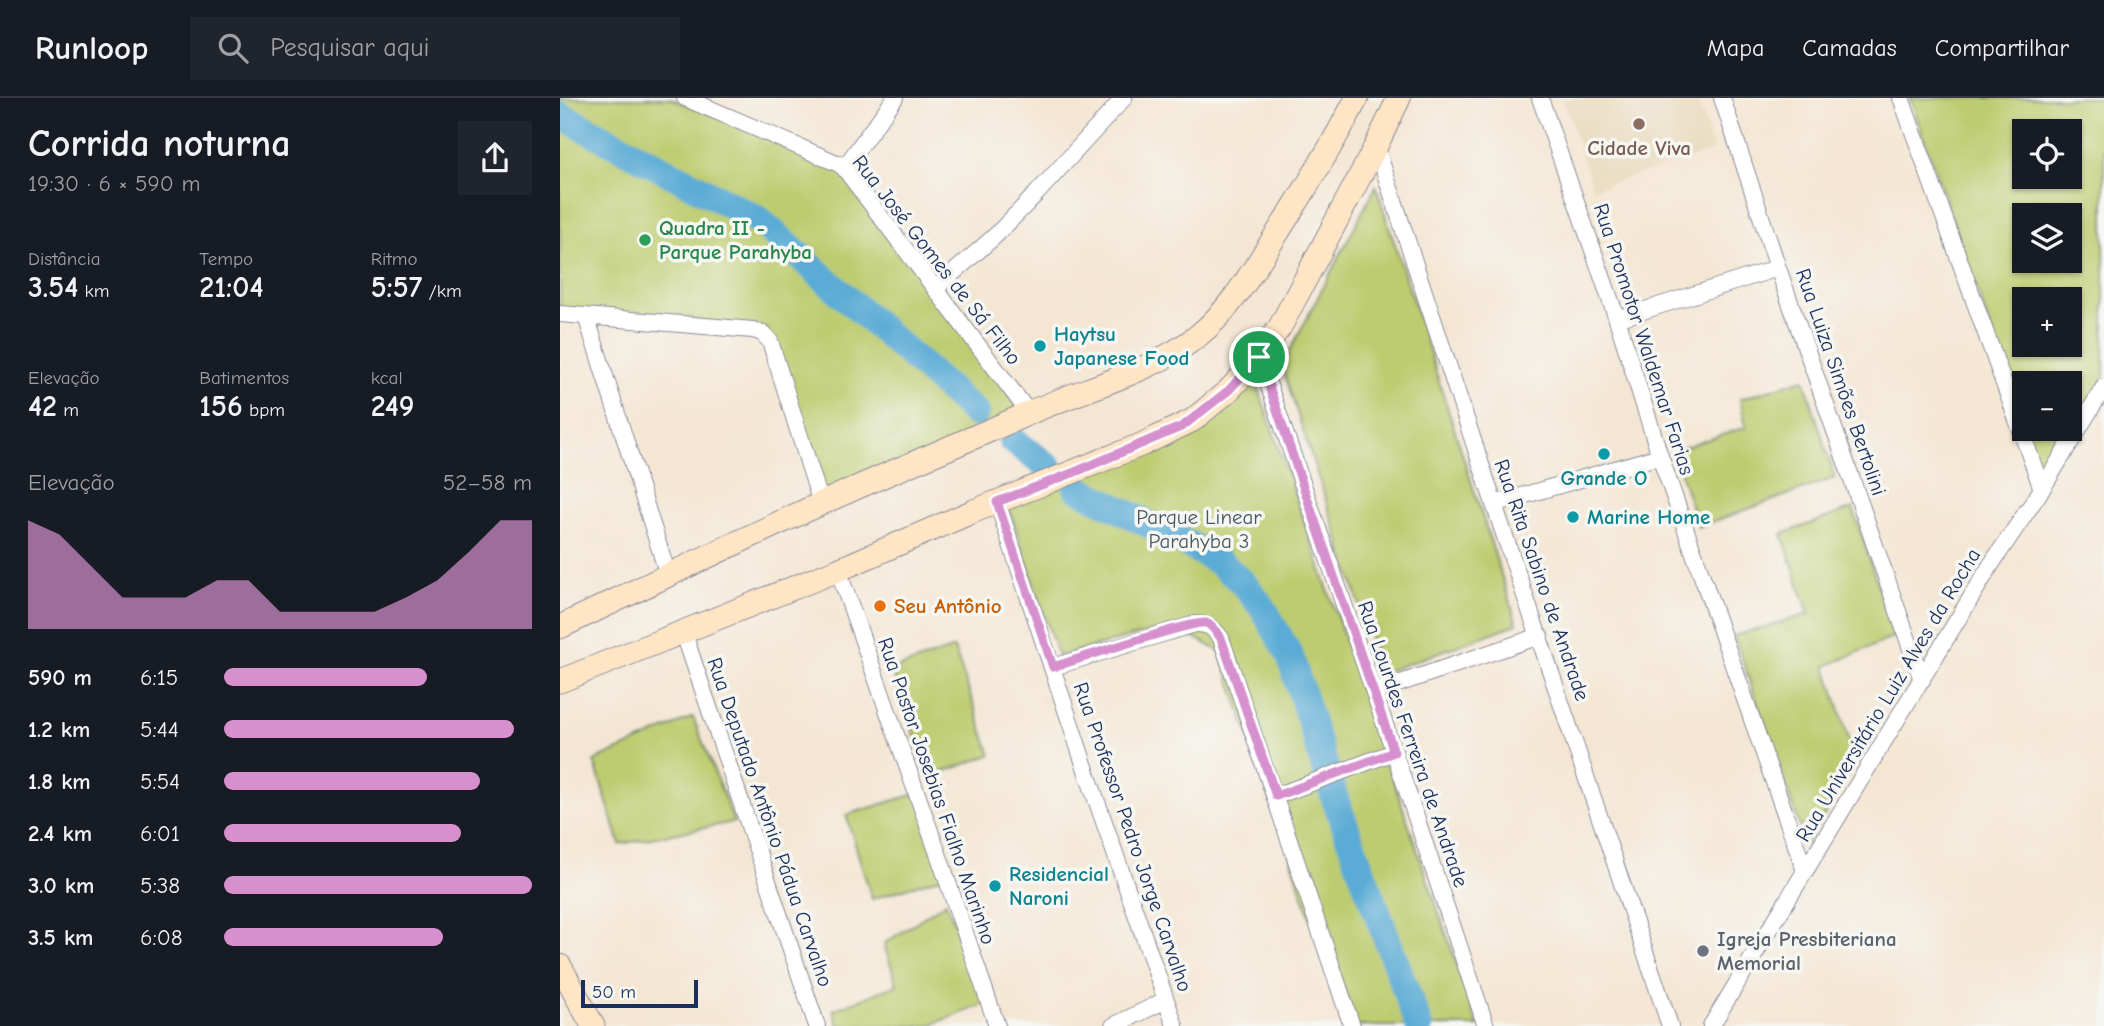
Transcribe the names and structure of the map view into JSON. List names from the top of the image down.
{
  "streets": {
    "street": [
      "Rua José Gomes de Sá Filho",
      "Rua Promotor Waldemar Farias",
      "Rua Luiza Simões Bertolini",
      "Rua Rita Sabino de Andrade",
      "Rua Universitário Luiz Alves da Rocha",
      "Rua Lourdes Ferreira de Andrade",
      "Rua Pastor Josebias Fialho Marinho",
      "Rua Deputado Antônio Pádua Carvalho",
      "Rua Professor Pedro Jorge Carvalho"
    ]
  },
  "crossings": [
    ["Rua Promotor Waldemar Farias", "Rua Universitário Luiz Alves da Rocha"],
    ["Rua Luiza Simões Bertolini", "Rua Universitário Luiz Alves da Rocha"]
  ],
  "parks": ["Parque Linear Parahyba 3"],
  "places": [
    "Cidade Viva",
    "Quadra II - Parque Parahyba",
    "Haytsu Japanese Food",
    "Grande O",
    "Marine Home",
    "Seu Antônio",
    "Residencial Naroni",
    "Igreja Presbiteriana Memorial"
  ],
  "scale_bar": "50 m",
  "page": {
    "header": "Runloop",
    "search": "Pesquisar aqui",
    "nav": ["Mapa", "Camadas", "Compartilhar"],
    "heading": ["Corrida noturna", "19:30 · 6 × 590 m"],
    "map_buttons": ["+", "−"],
    "stats": [
      ["Distância", "3.54 km"],
      ["Tempo", "21:04"],
      ["Ritmo", "5:57 /km"],
      ["Elevação", "42 m"],
      ["Batimentos", "156 bpm"],
      ["kcal", "249"]
    ],
    "chart": ["Elevação", "52–58 m"],
    "list": [
      {
        "name": "590 m",
        "note": "6:15"
      },
      {
        "name": "1.2 km",
        "note": "5:44"
      },
      {
        "name": "1.8 km",
        "note": "5:54"
      },
      {
        "name": "2.4 km",
        "note": "6:01"
      },
      {
        "name": "3.0 km",
        "note": "5:38"
      },
      {
        "name": "3.5 km",
        "note": "6:08"
      }
    ],
    "scale": "50 m"
  }
}
